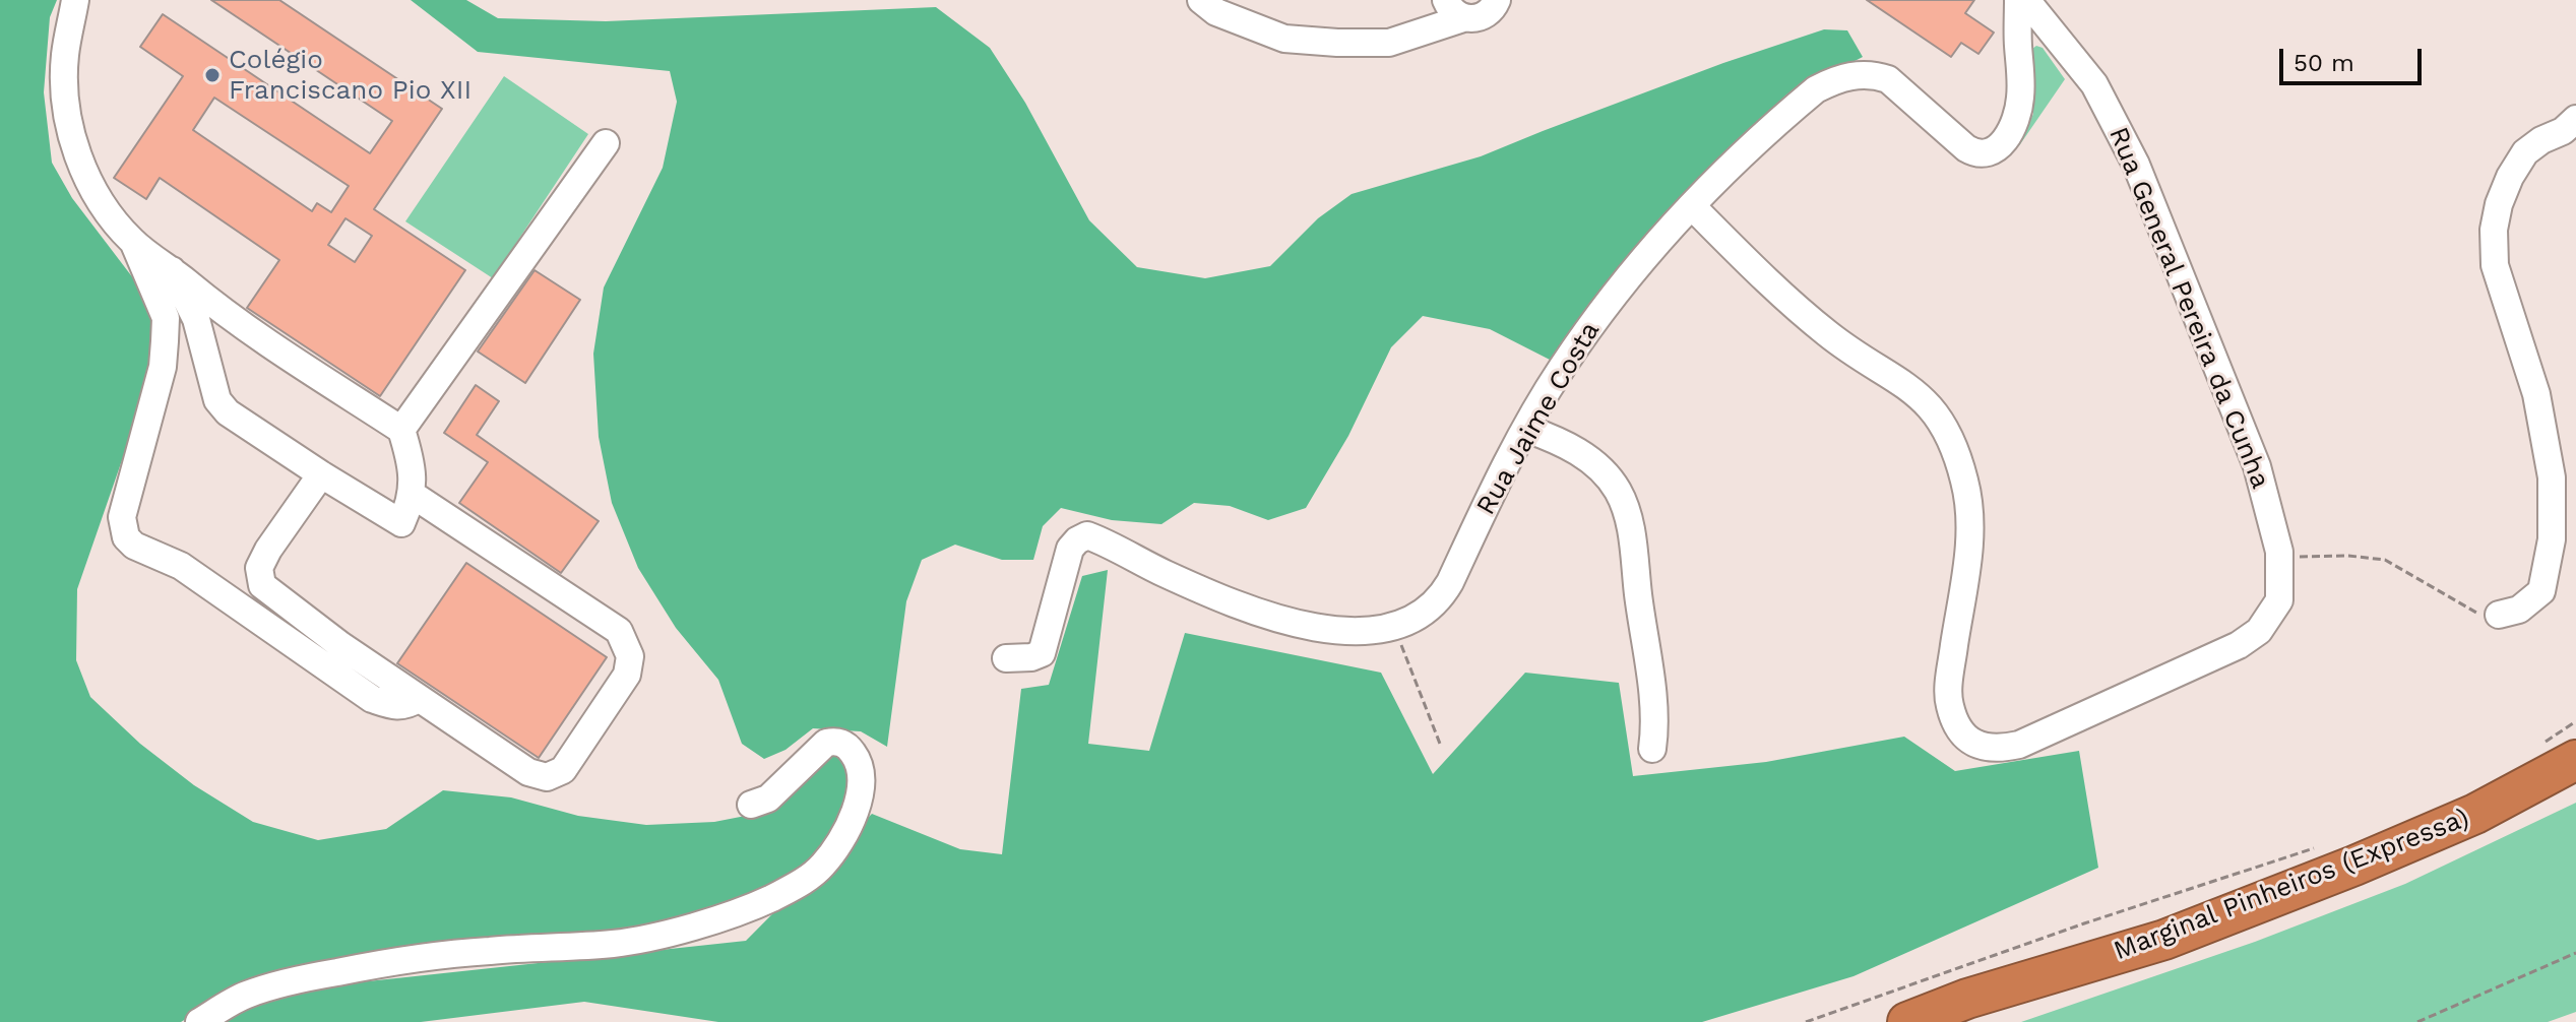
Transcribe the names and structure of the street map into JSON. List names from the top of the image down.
{
  "streets": {
    "highway": ["Marginal Pinheiros (Expressa)"],
    "street": ["Rua General Pereira da Cunha", "Rua Jaime Costa"]
  },
  "crossings": [
    ["Rua General Pereira da Cunha", "Rua Jaime Costa"]
  ],
  "places": ["Colégio Franciscano Pio XII"],
  "scale_bar": "50 m"
}
